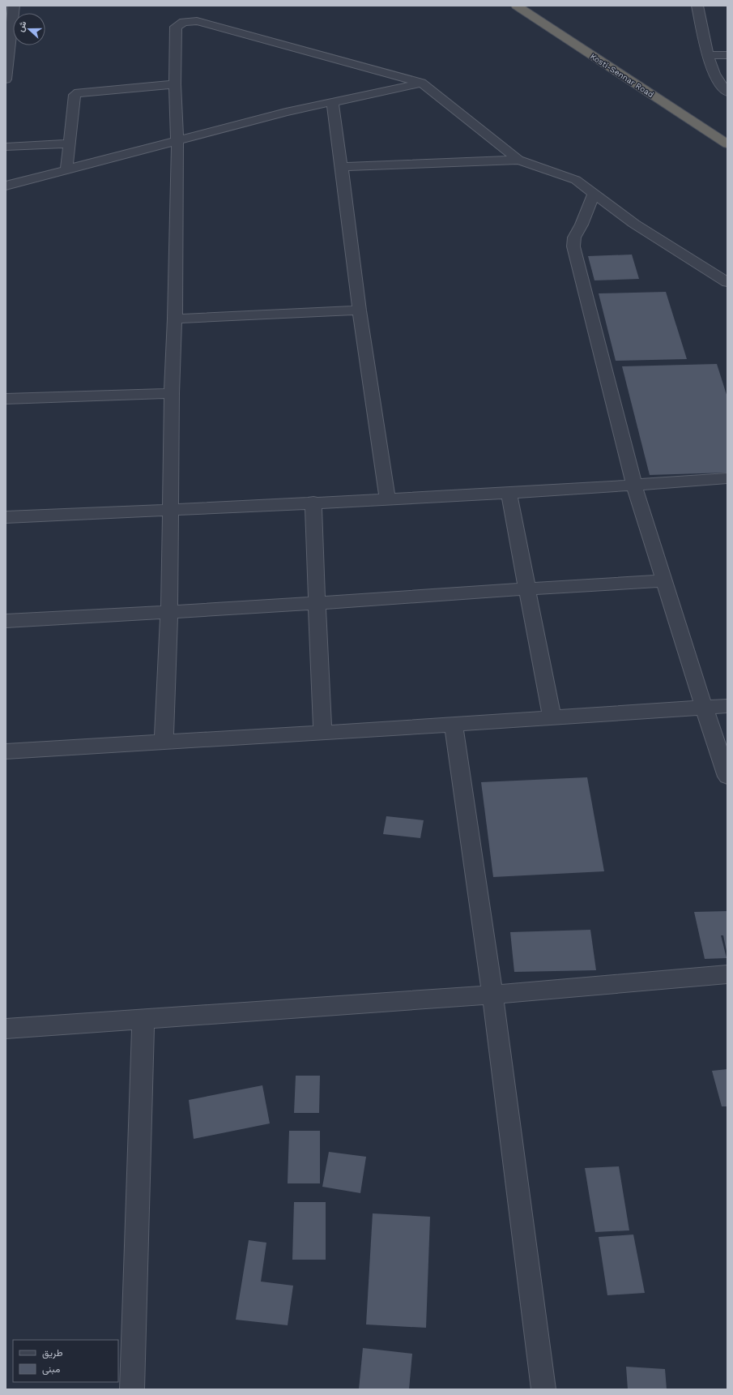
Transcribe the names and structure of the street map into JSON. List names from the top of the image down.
{
  "streets": {
    "highway": ["Kosti-Sennar Road"]
  },
  "legend": ["طريق", "مبنى"],
  "north": "left"
}
